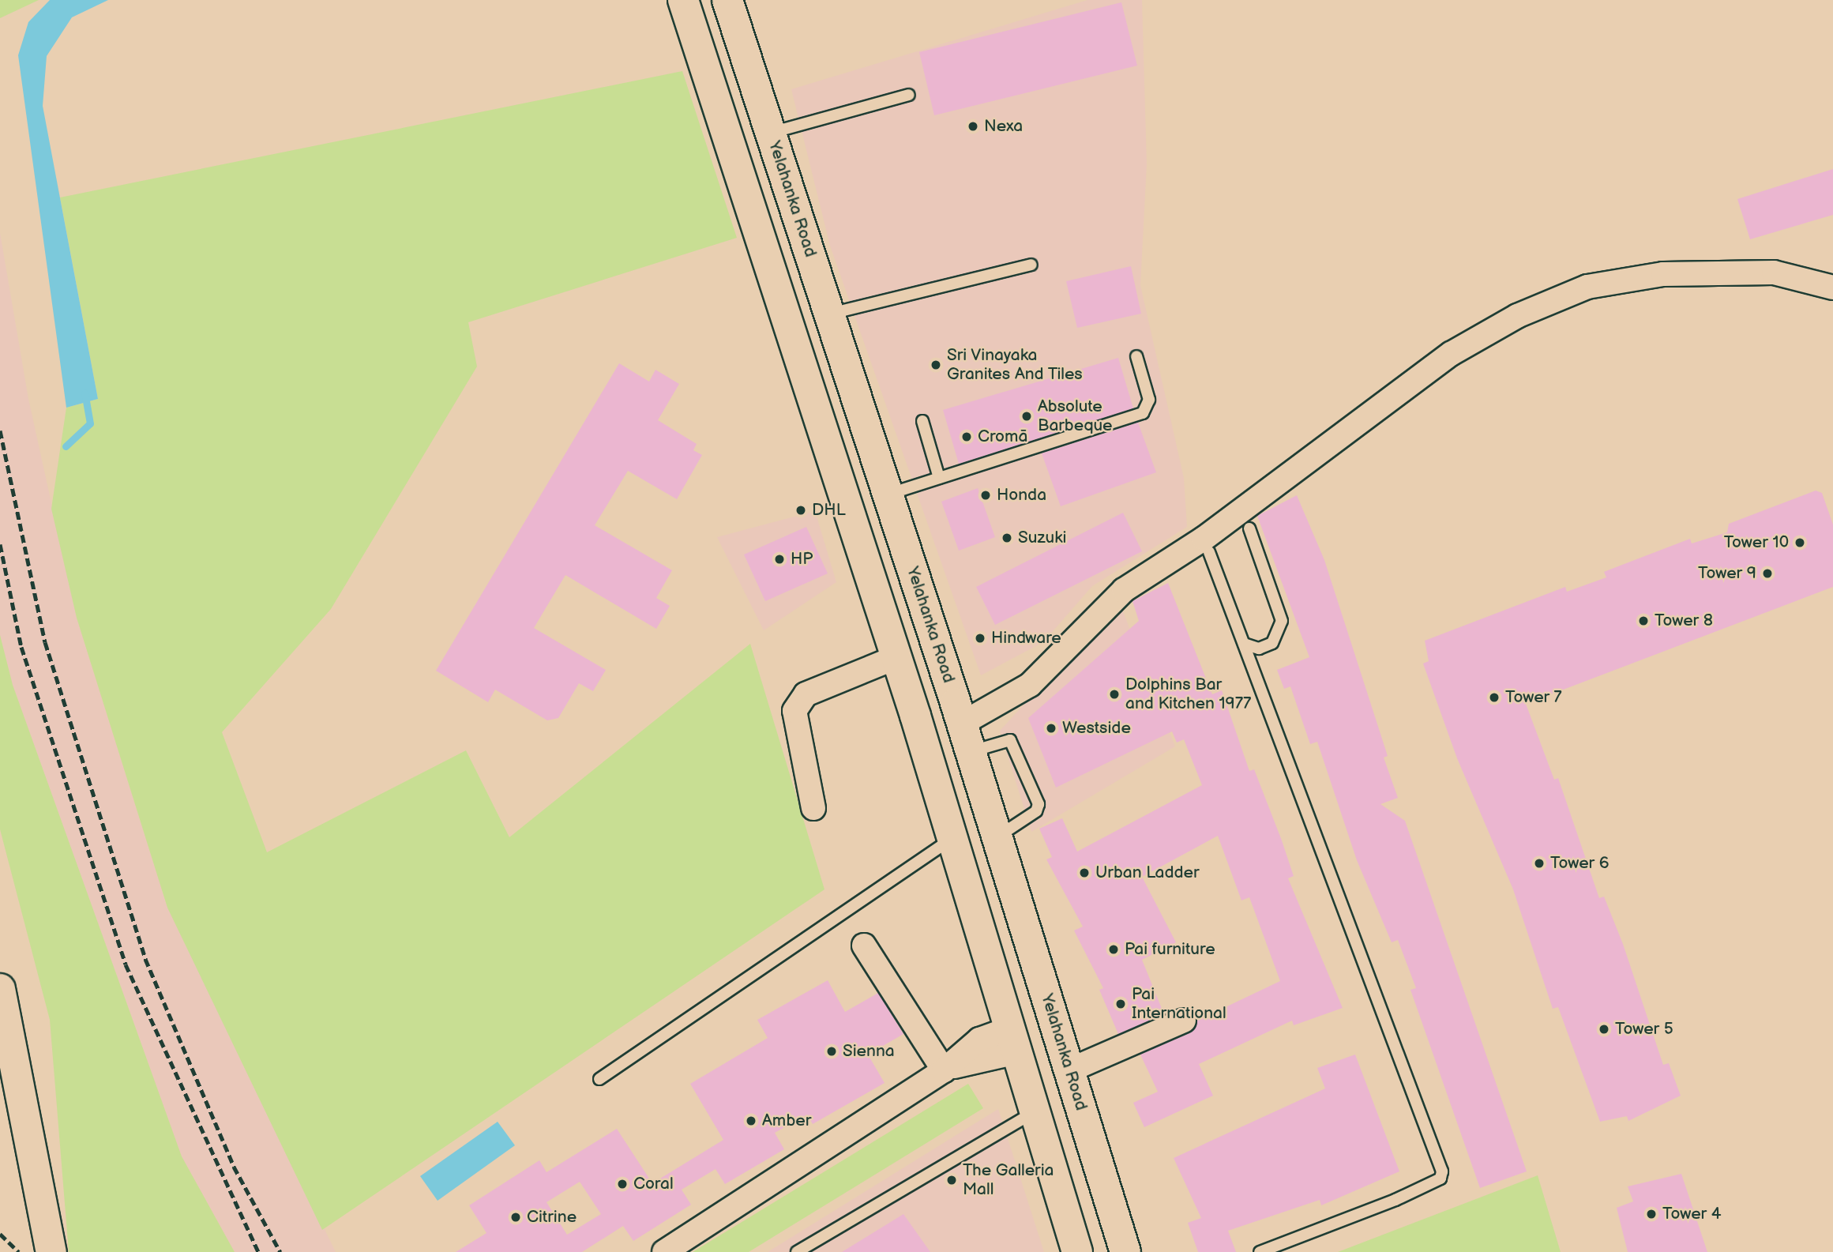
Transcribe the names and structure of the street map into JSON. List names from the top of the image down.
{
  "streets": {
    "main road": ["Yelahanka Road"]
  },
  "places": [
    "Nexa",
    "Sri Vinayaka Granites And Tiles",
    "Absolute Barbeque",
    "Cromā",
    "Honda",
    "DHL",
    "Suzuki",
    "Tower 10",
    "HP",
    "Tower 9",
    "Tower 8",
    "Hindware",
    "Dolphins Bar and Kitchen 1977",
    "Tower 7",
    "Westside",
    "Tower 6",
    "Urban Ladder",
    "Pai furniture",
    "Pai International",
    "Tower 5",
    "Sienna",
    "Amber",
    "The Galleria Mall",
    "Coral",
    "Tower 4",
    "Citrine"
  ]
}
